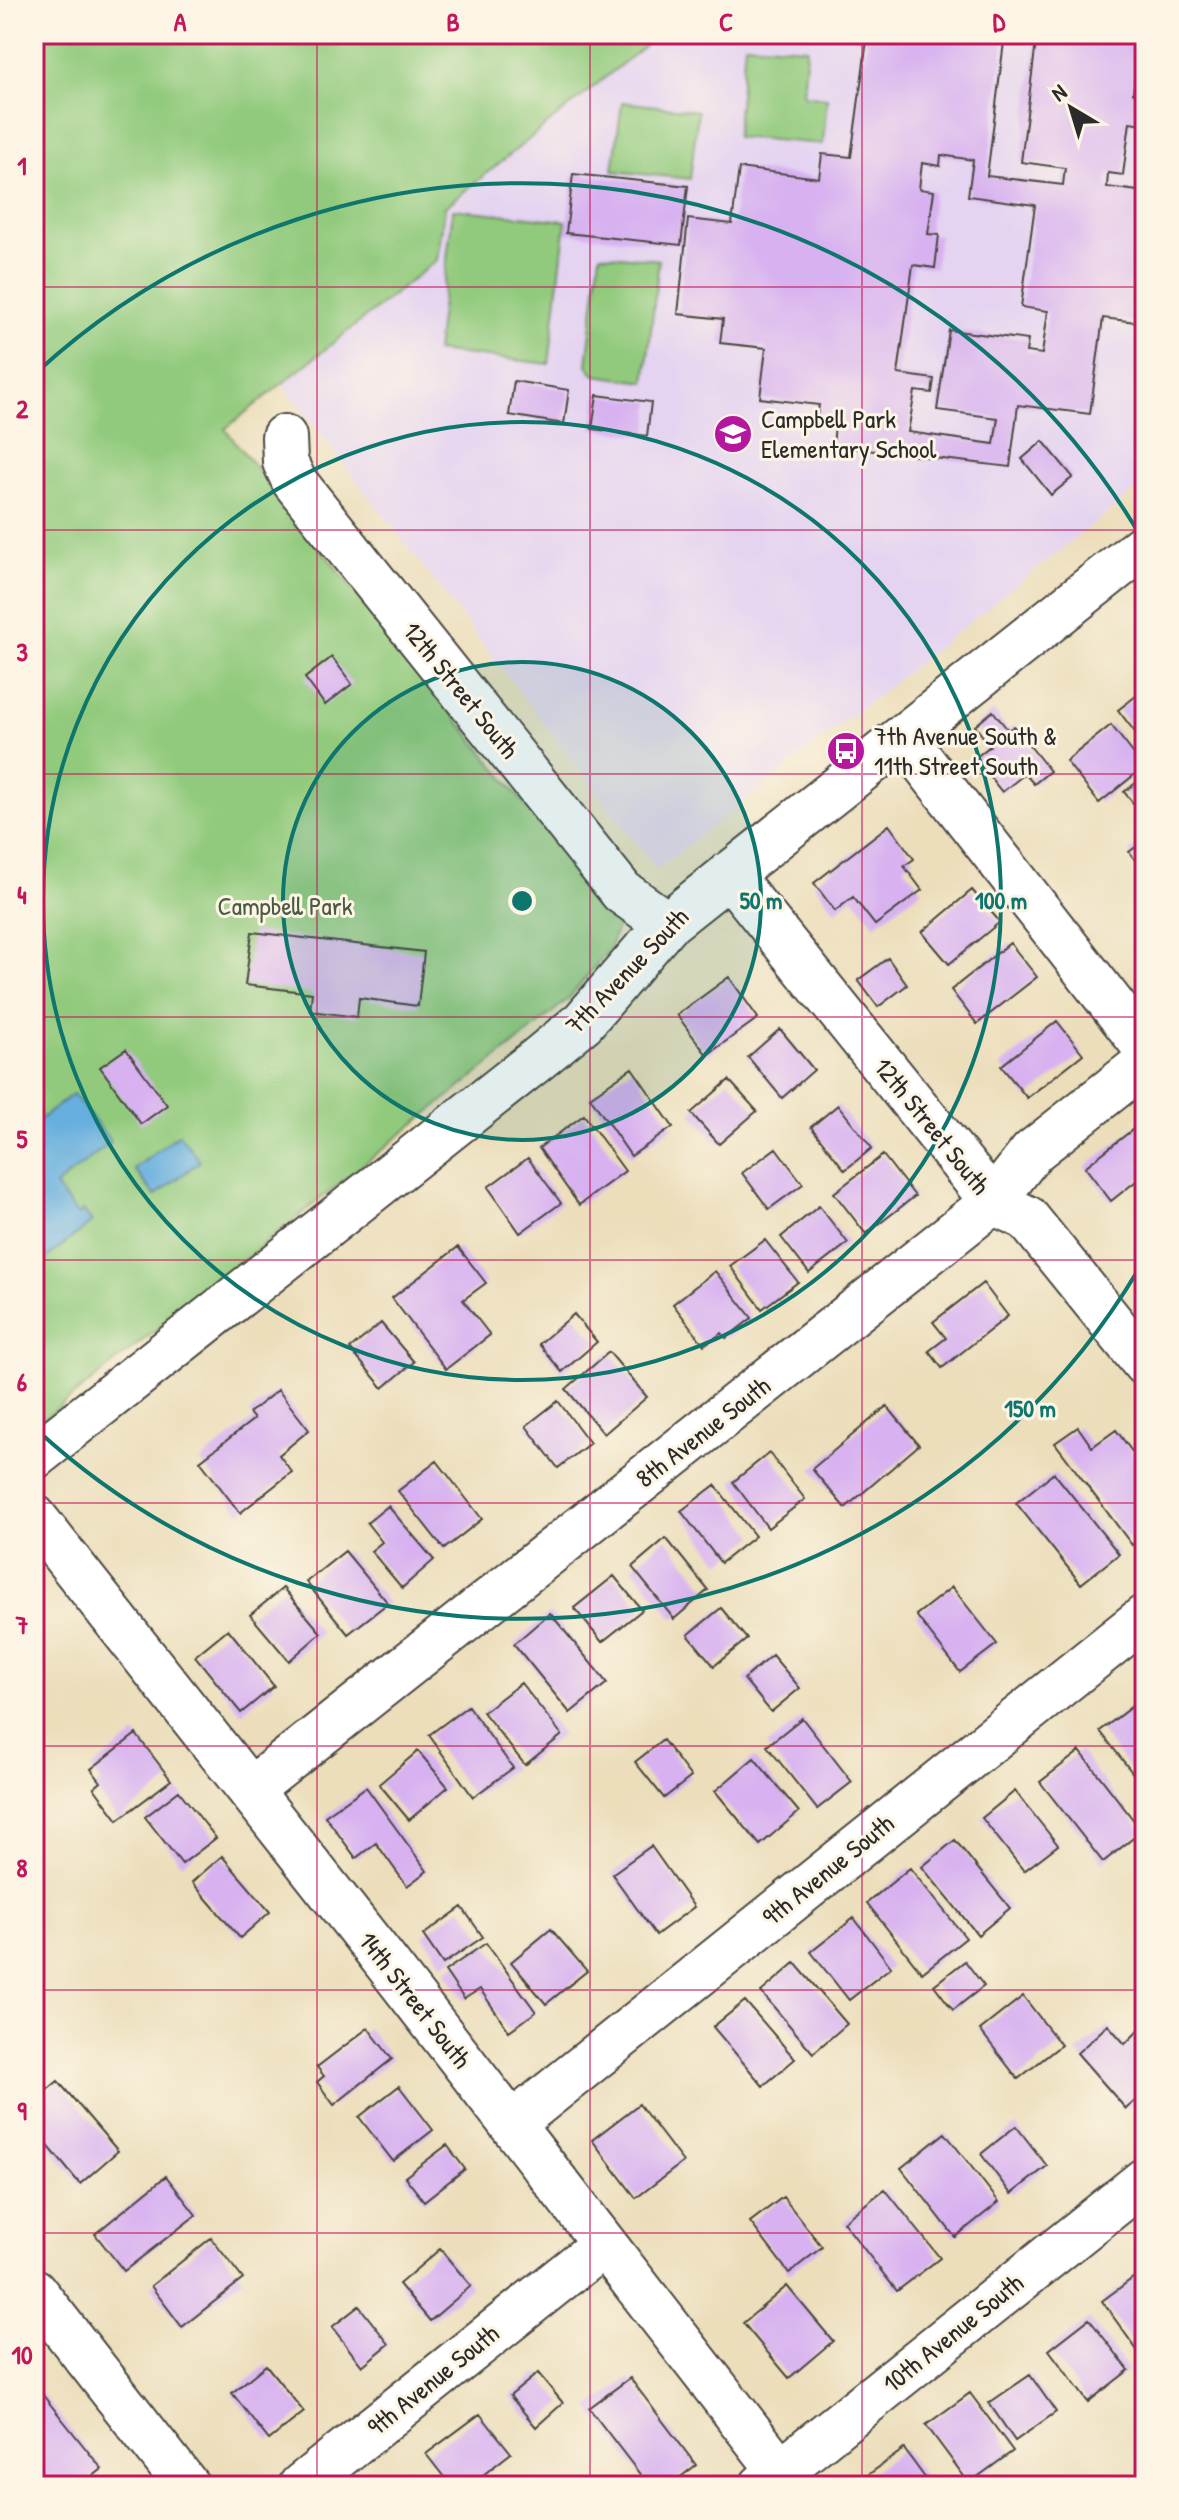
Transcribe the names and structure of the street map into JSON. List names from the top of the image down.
{
  "streets": {
    "street": [
      "12th Street South",
      "7th Avenue South",
      "8th Avenue South",
      "9th Avenue South",
      "14th Street South",
      "10th Avenue South"
    ]
  },
  "crossings": [
    ["12th Street South", "7th Avenue South"],
    ["12th Street South", "8th Avenue South"],
    ["8th Avenue South", "14th Street South"],
    ["9th Avenue South", "14th Street South"],
    ["14th Street South", "10th Avenue South"]
  ],
  "parks": ["Campbell Park"],
  "places": {
    "school or university": ["Campbell Park Elementary School"],
    "bus stop": ["7th Avenue South & 11th Street South"]
  },
  "north": "top left",
  "grid": {
    "columns": [
      "A",
      "B",
      "C",
      "D"
    ],
    "rows": [
      "1",
      "2",
      "3",
      "4",
      "5",
      "6",
      "7",
      "8",
      "9",
      "10"
    ]
  },
  "rings": ["50 m", "100 m", "150 m"]
}
